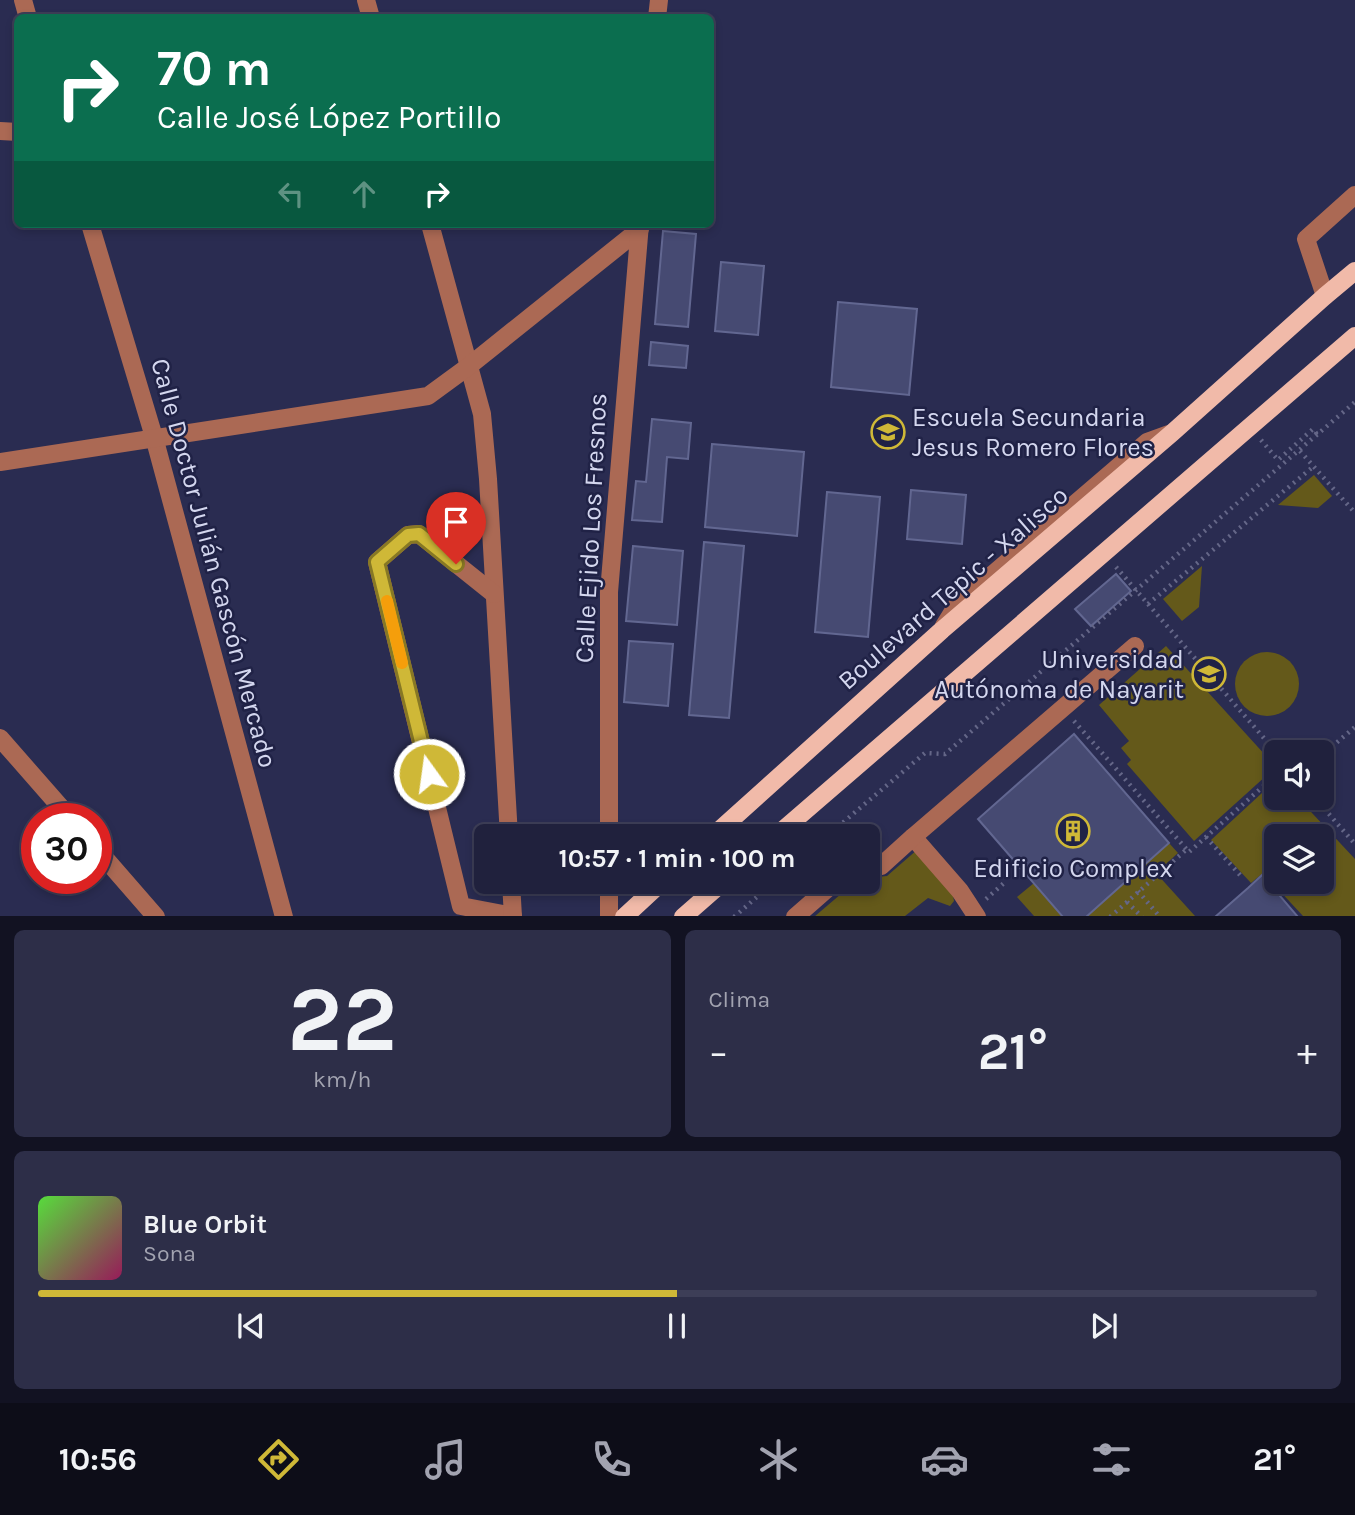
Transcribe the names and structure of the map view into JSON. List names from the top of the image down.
{
  "streets": {
    "main road": ["Boulevard Tepic - Xalisco"],
    "street": ["Calle Ejido Los Fresnos", "Calle Doctor Julián Gascón Mercado"]
  },
  "places": {
    "school or university": ["Escuela Secundaria Jesus Romero Flores", "Universidad Autónoma de Nayarit"],
    "building": ["Edificio Complex"]
  },
  "page": {
    "turn": ["70 m", "Calle José López Portillo"],
    "limit": "30",
    "trip": "10:57 · 1 min · 100 m",
    "tile": [
      ["22", "km/h"],
      "Clima"
    ],
    "heat": ["−", "21°", "+"],
    "song": ["Blue Orbit", "Sona"],
    "tabs": ["10:56", "21°"]
  }
}
